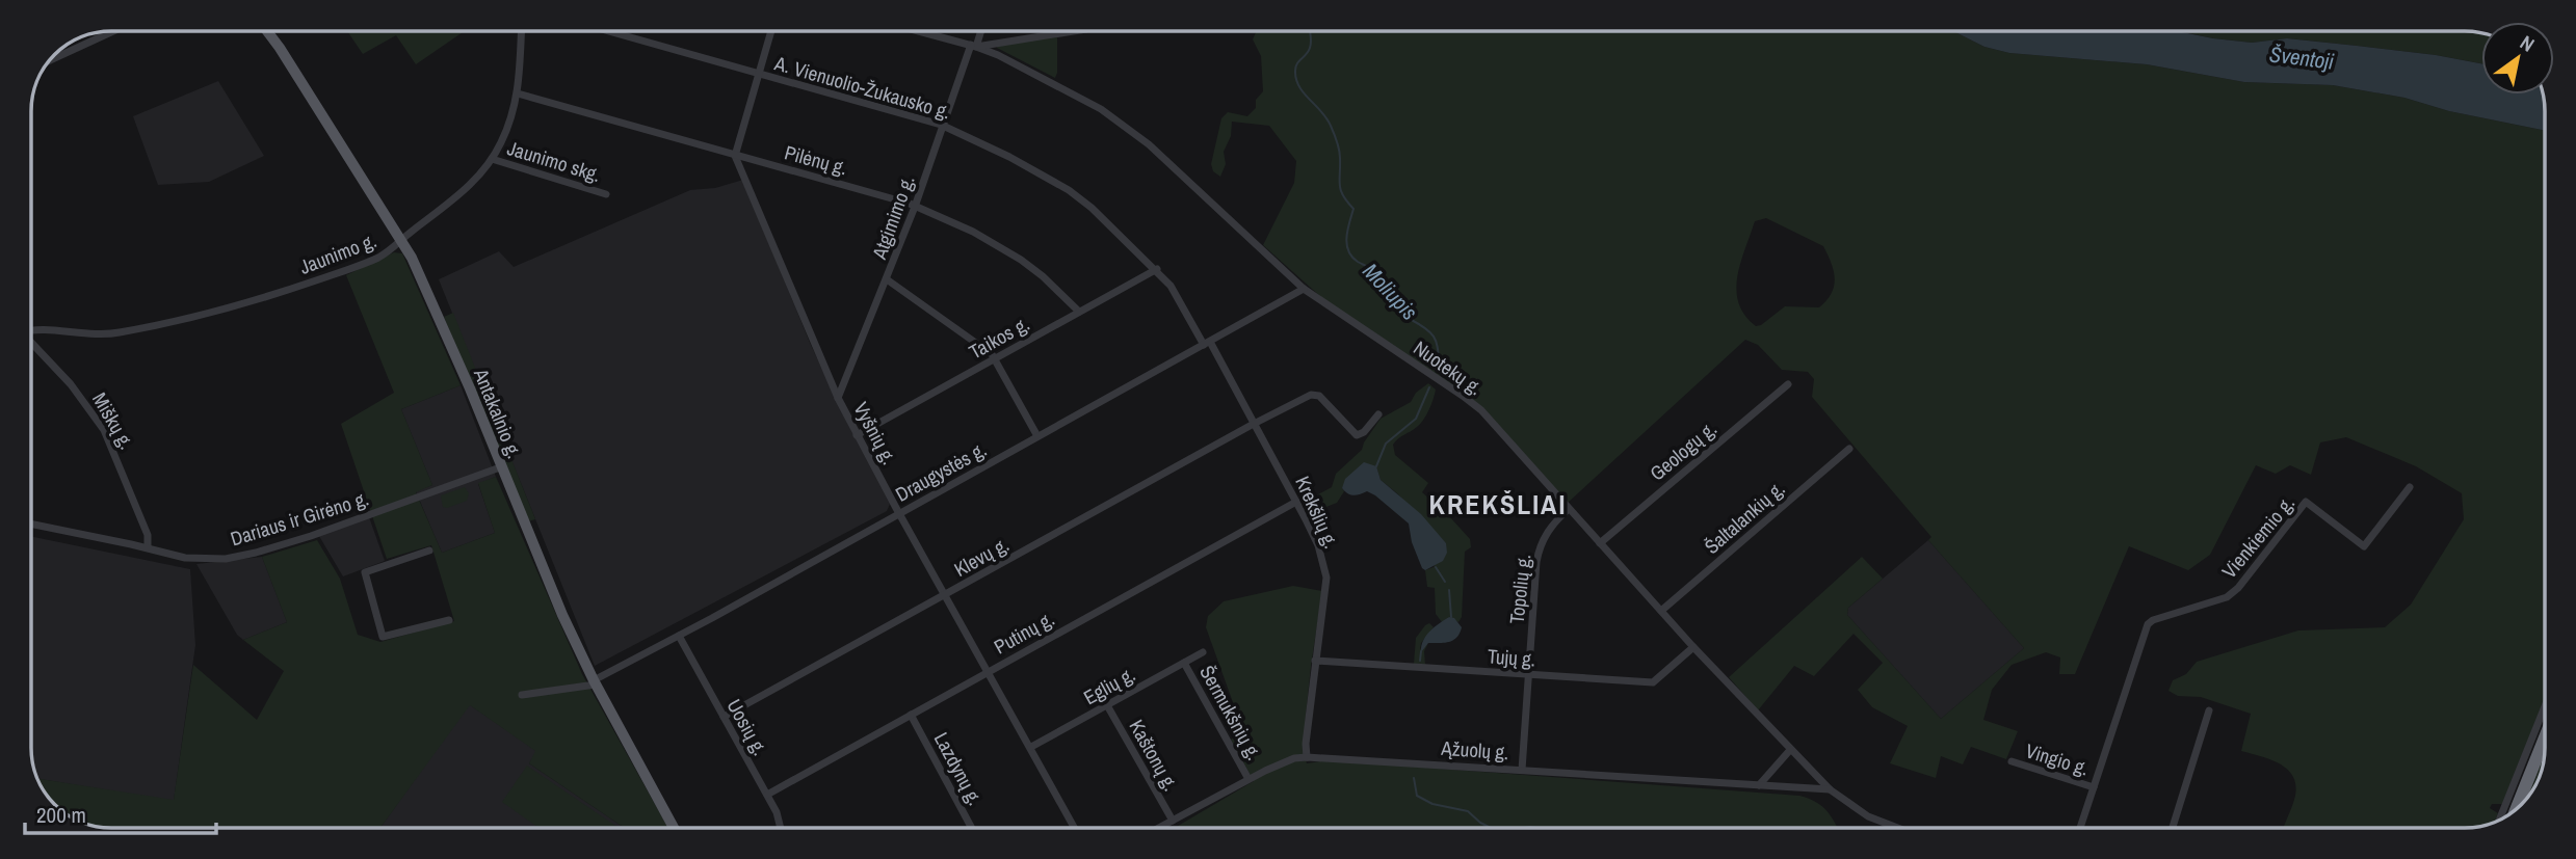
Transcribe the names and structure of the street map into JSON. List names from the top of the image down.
{
  "streets": {
    "main road": ["Antakalnio g."],
    "street": [
      "A. Vienuolio-Žukausko g.",
      "Pilėnų g.",
      "Jaunimo skg.",
      "Atgimimo g.",
      "Jaunimo g.",
      "Taikos g.",
      "Nuotekų g.",
      "Miškų g.",
      "Vyšnių g.",
      "Geologų g.",
      "Draugystės g.",
      "Krekšlių g.",
      "Šaltalankių g.",
      "Dariaus ir Girėno g.",
      "Vienkiemio g.",
      "Klevų g.",
      "Topolių g.",
      "Putinų g.",
      "Tujų g.",
      "Eglių g.",
      "Šermukšnių g.",
      "Uosių g.",
      "Ąžuolų g.",
      "Kaštonų g.",
      "Vingio g.",
      "Lazdynų g."
    ]
  },
  "crossings": [
    ["A. Vienuolio-Žukausko g.", "Atgimimo g."],
    ["A. Vienuolio-Žukausko g.", "Taikos g."],
    ["A. Vienuolio-Žukausko g.", "Draugystės g."],
    ["A. Vienuolio-Žukausko g.", "Krekšlių g."],
    ["Pilėnų g.", "Atgimimo g."],
    ["Pilėnų g.", "Jaunimo g."],
    ["Pilėnų g.", "Taikos g."],
    ["Pilėnų g.", "Vyšnių g."],
    ["Jaunimo skg.", "Jaunimo g."],
    ["Atgimimo g.", "Nuotekų g."],
    ["Atgimimo g.", "Vyšnių g."],
    ["Jaunimo g.", "Antakalnio g."],
    ["Taikos g.", "Vyšnių g."],
    ["Nuotekų g.", "Geologų g."],
    ["Nuotekų g.", "Draugystės g."],
    ["Nuotekų g.", "Šaltalankių g."],
    ["Nuotekų g.", "Topolių g."],
    ["Nuotekų g.", "Tujų g."],
    ["Nuotekų g.", "Ąžuolų g."],
    ["Antakalnio g.", "Draugystės g."],
    ["Antakalnio g.", "Dariaus ir Girėno g."],
    ["Miškų g.", "Dariaus ir Girėno g."],
    ["Vyšnių g.", "Draugystės g."],
    ["Vyšnių g.", "Klevų g."],
    ["Vyšnių g.", "Putinų g."],
    ["Vyšnių g.", "Eglių g."],
    ["Draugystės g.", "Krekšlių g."],
    ["Draugystės g.", "Uosių g."],
    ["Krekšlių g.", "Klevų g."],
    ["Krekšlių g.", "Putinų g."],
    ["Krekšlių g.", "Tujų g."],
    ["Krekšlių g.", "Ąžuolų g."],
    ["Vienkiemio g.", "Vingio g."],
    ["Klevų g.", "Uosių g."],
    ["Topolių g.", "Tujų g."],
    ["Topolių g.", "Ąžuolų g."],
    ["Putinų g.", "Uosių g."],
    ["Putinų g.", "Lazdynų g."],
    ["Eglių g.", "Šermukšnių g."],
    ["Eglių g.", "Kaštonų g."],
    ["Šermukšnių g.", "Ąžuolų g."],
    ["Ąžuolų g.", "Kaštonų g."]
  ],
  "districts": ["KREKŠLIAI"],
  "water": ["Šventoji", "Moliupis"],
  "scale_bar": "200 m",
  "north": "top right"
}
